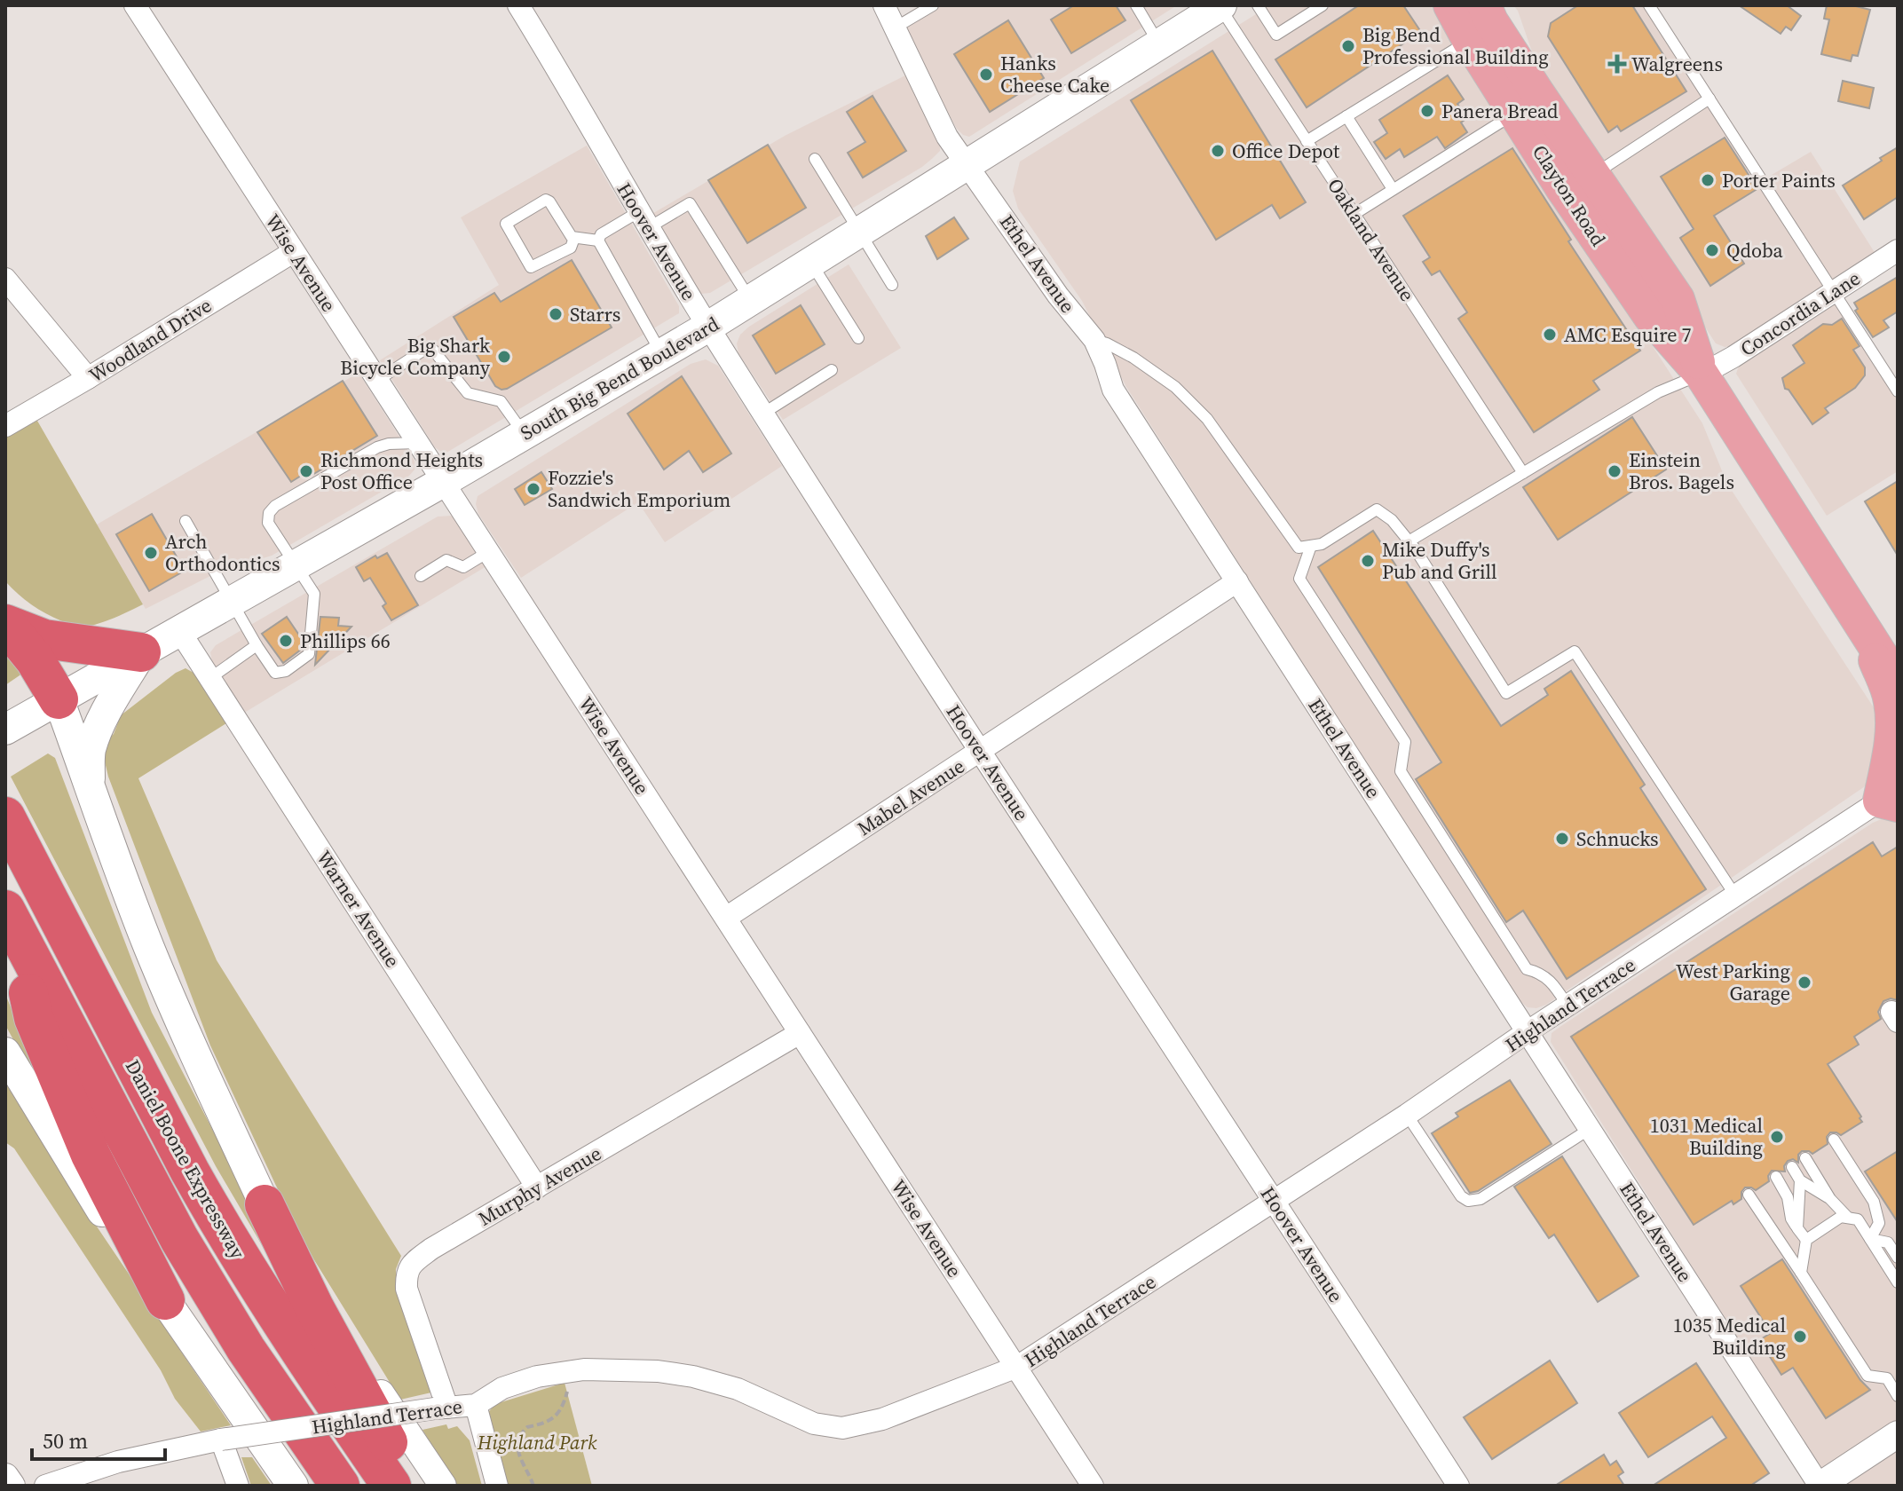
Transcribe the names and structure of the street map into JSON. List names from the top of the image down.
{
  "streets": {
    "highway": ["Daniel Boone Expressway"],
    "main road": ["Clayton Road", "South Big Bend Boulevard"],
    "street": [
      "Hoover Avenue",
      "Wise Avenue",
      "Ethel Avenue",
      "Concordia Lane",
      "Woodland Drive",
      "Mabel Avenue",
      "Warner Avenue",
      "Highland Terrace",
      "Murphy Avenue"
    ],
    "lane": ["Oakland Avenue"]
  },
  "crossings": [
    ["Clayton Road", "Concordia Lane"],
    ["Oakland Avenue", "South Big Bend Boulevard"],
    ["Hoover Avenue", "South Big Bend Boulevard"],
    ["Hoover Avenue", "Mabel Avenue"],
    ["Hoover Avenue", "Highland Terrace"],
    ["Wise Avenue", "Woodland Drive"],
    ["Wise Avenue", "South Big Bend Boulevard"],
    ["Wise Avenue", "Mabel Avenue"],
    ["Wise Avenue", "Highland Terrace"],
    ["Wise Avenue", "Murphy Avenue"],
    ["Ethel Avenue", "South Big Bend Boulevard"],
    ["Ethel Avenue", "Mabel Avenue"],
    ["Ethel Avenue", "Highland Terrace"],
    ["South Big Bend Boulevard", "Warner Avenue"],
    ["Warner Avenue", "Murphy Avenue"],
    ["Highland Terrace", "Murphy Avenue"]
  ],
  "parks": ["Highland Park"],
  "places": {
    "other": [
      "Big Bend Professional Building",
      "Hanks Cheese Cake",
      "Panera Bread",
      "Office Depot",
      "Porter Paints",
      "Qdoba",
      "Starrs",
      "AMC Esquire 7",
      "Big Shark Bicycle Company",
      "Richmond Heights Post Office",
      "Einstein Bros. Bagels",
      "Fozzie's Sandwich Emporium",
      "Arch Orthodontics",
      "Mike Duffy's Pub and Grill",
      "Phillips 66",
      "Schnucks",
      "West Parking Garage",
      "1031 Medical Building",
      "1035 Medical Building"
    ],
    "health": ["Walgreens"]
  },
  "scale_bar": "50 m"
}
